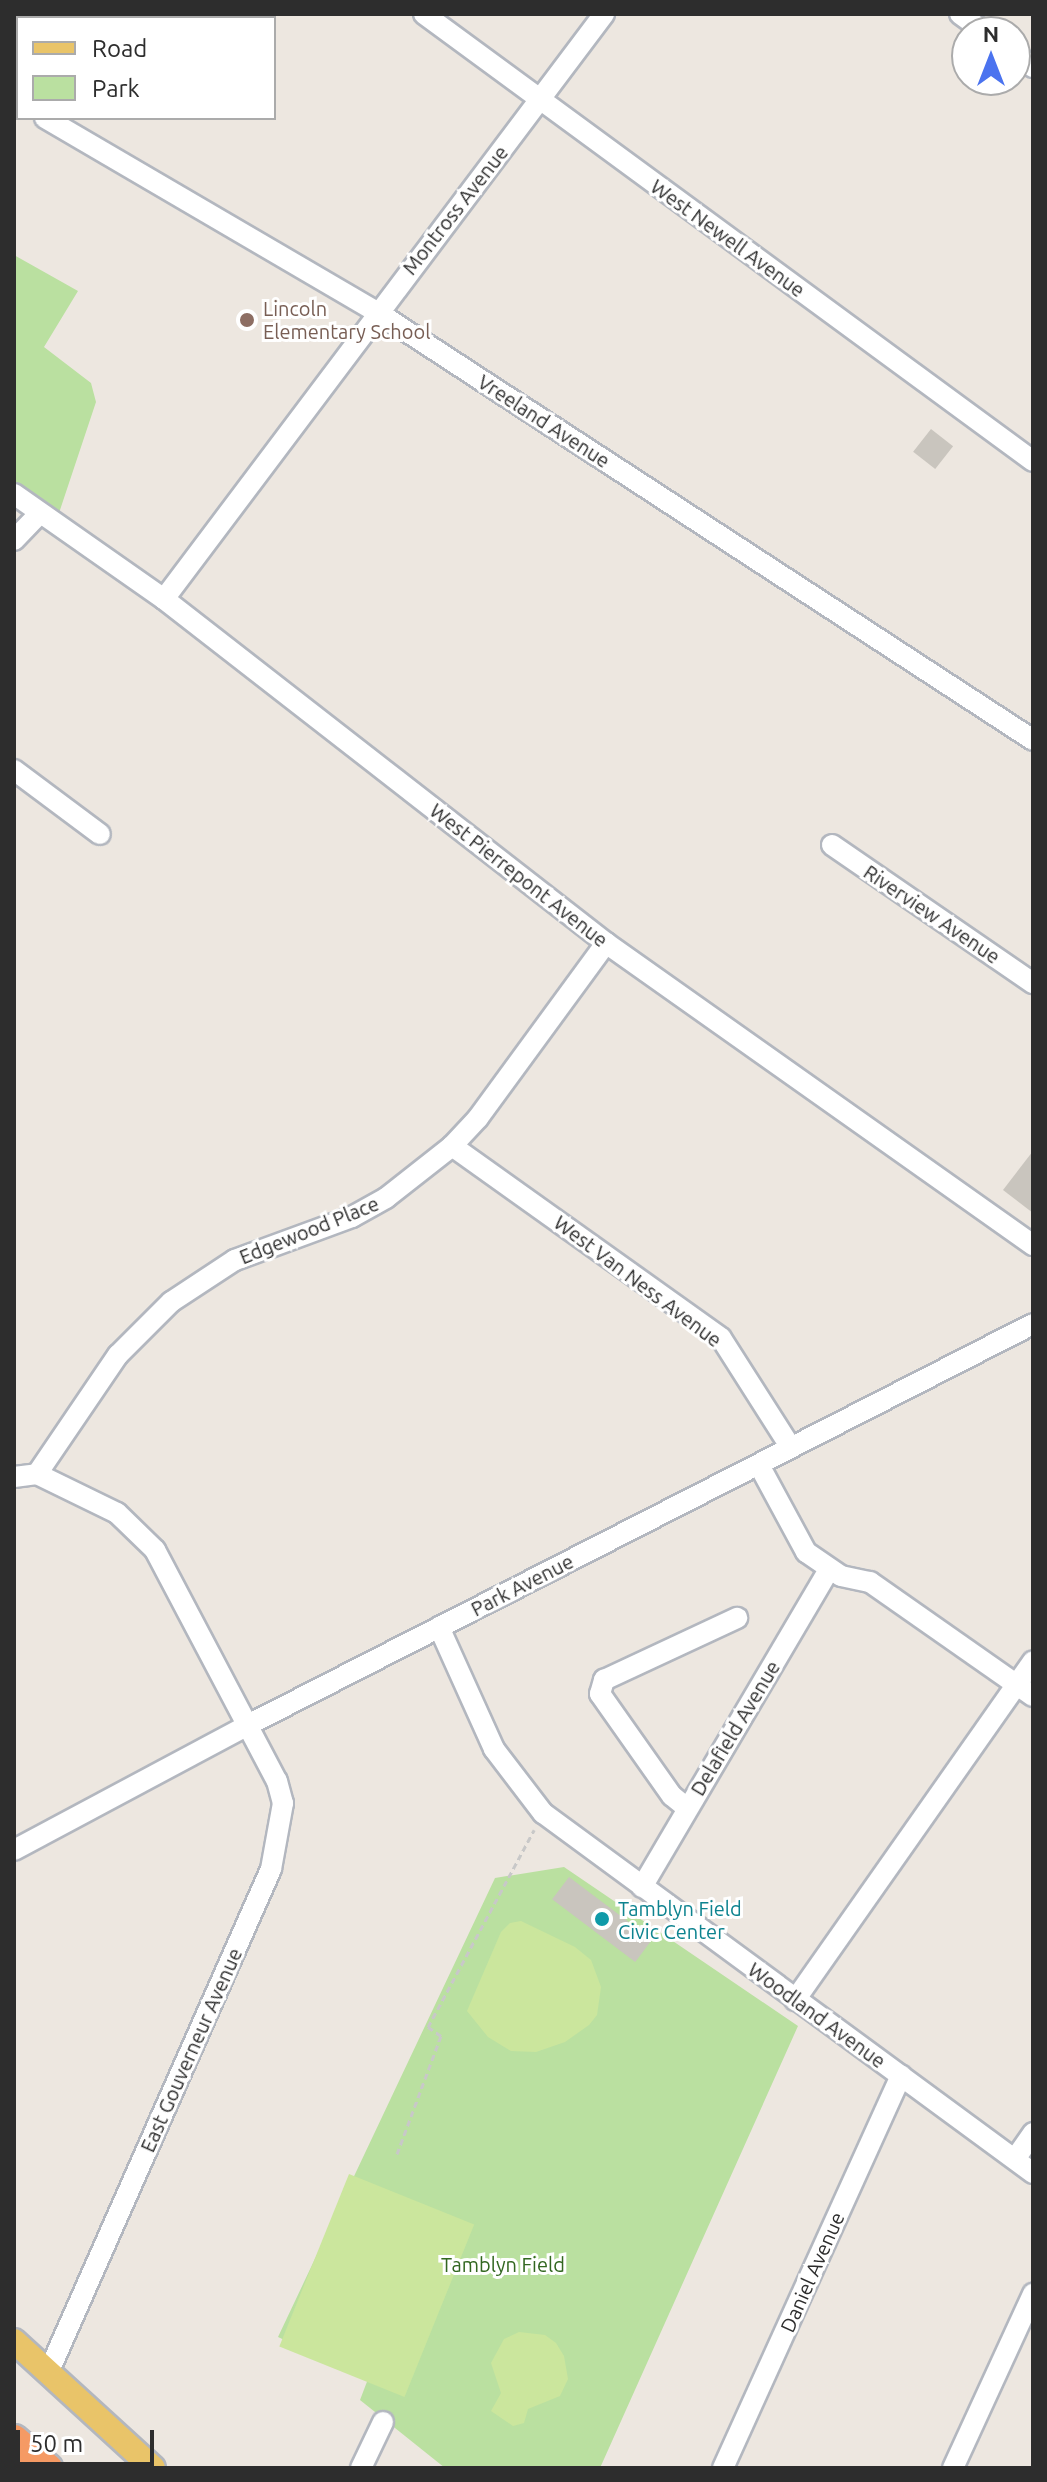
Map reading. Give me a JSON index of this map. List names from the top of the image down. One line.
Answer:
{"streets":{"street":["Montross Avenue","West Newell Avenue","Vreeland Avenue","West Pierrepont Avenue","Riverview Avenue","Edgewood Place","West Van Ness Avenue","Park Avenue","Delafield Avenue","Woodland Avenue","East Gouverneur Avenue","Daniel Avenue"]},"crossings":[["Montross Avenue","West Newell Avenue"],["Montross Avenue","Vreeland Avenue"],["Montross Avenue","West Pierrepont Avenue"],["West Pierrepont Avenue","Edgewood Place"],["Edgewood Place","West Van Ness Avenue"],["Edgewood Place","East Gouverneur Avenue"],["West Van Ness Avenue","Park Avenue"],["Park Avenue","Woodland Avenue"],["Park Avenue","East Gouverneur Avenue"],["Delafield Avenue","Woodland Avenue"],["Woodland Avenue","Daniel Avenue"]],"parks":["Tamblyn Field"],"places":["Lincoln Elementary School","Tamblyn Field Civic Center"],"legend":["Road","Park"],"scale_bar":"50 m","north":"top"}
